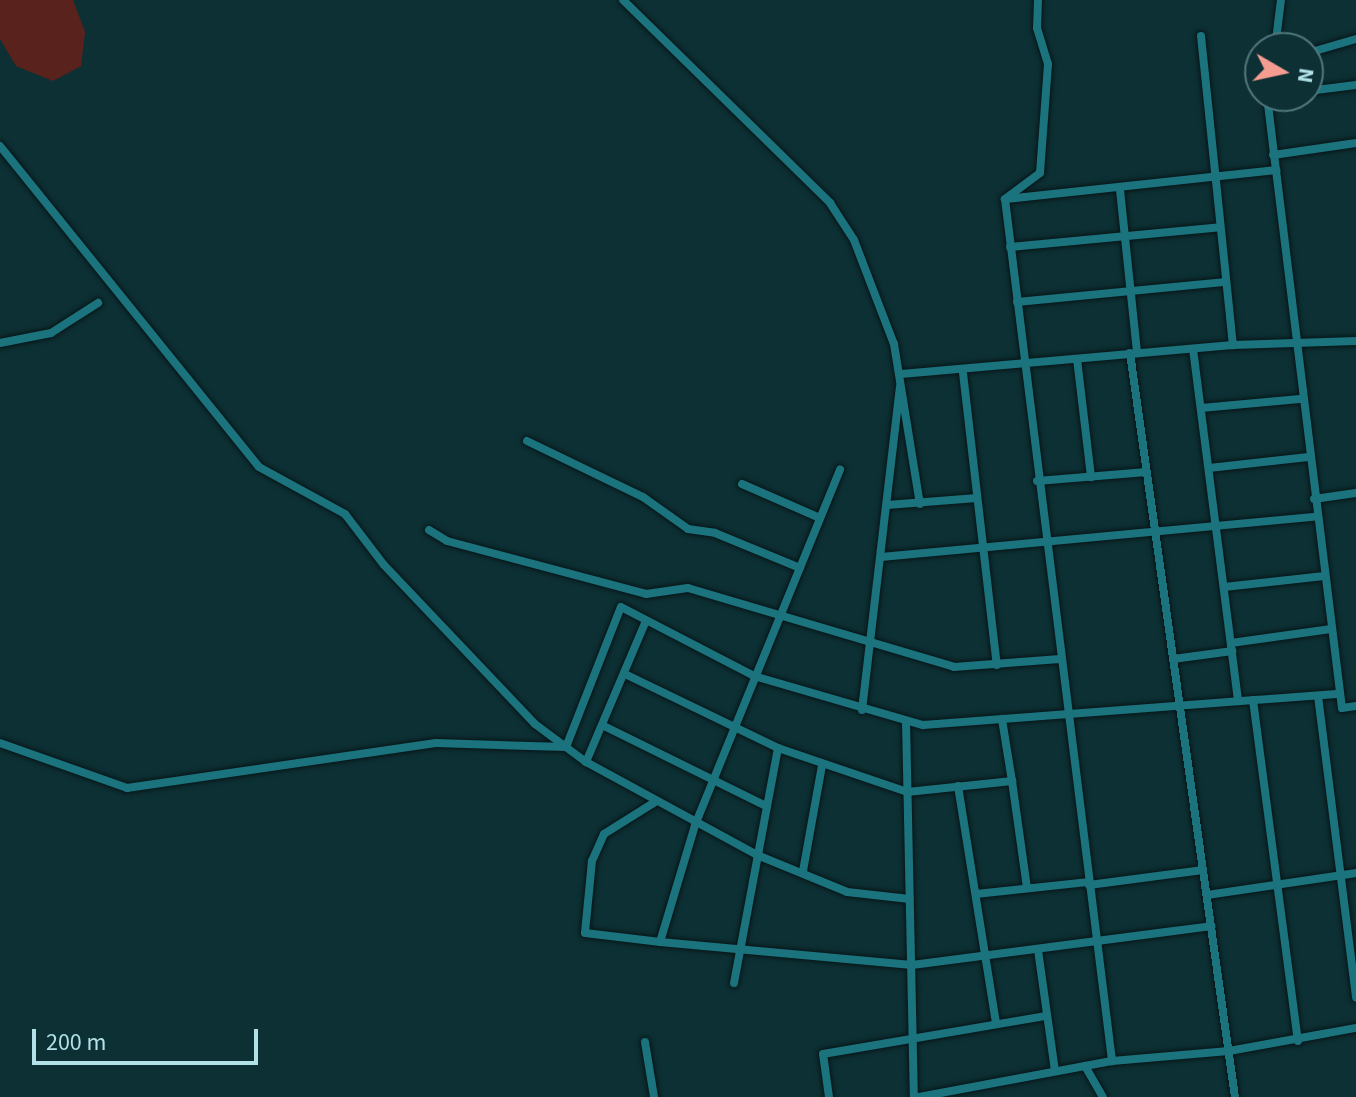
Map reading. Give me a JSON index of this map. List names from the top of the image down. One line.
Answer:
{"scale_bar":"200 m","north":"right"}
